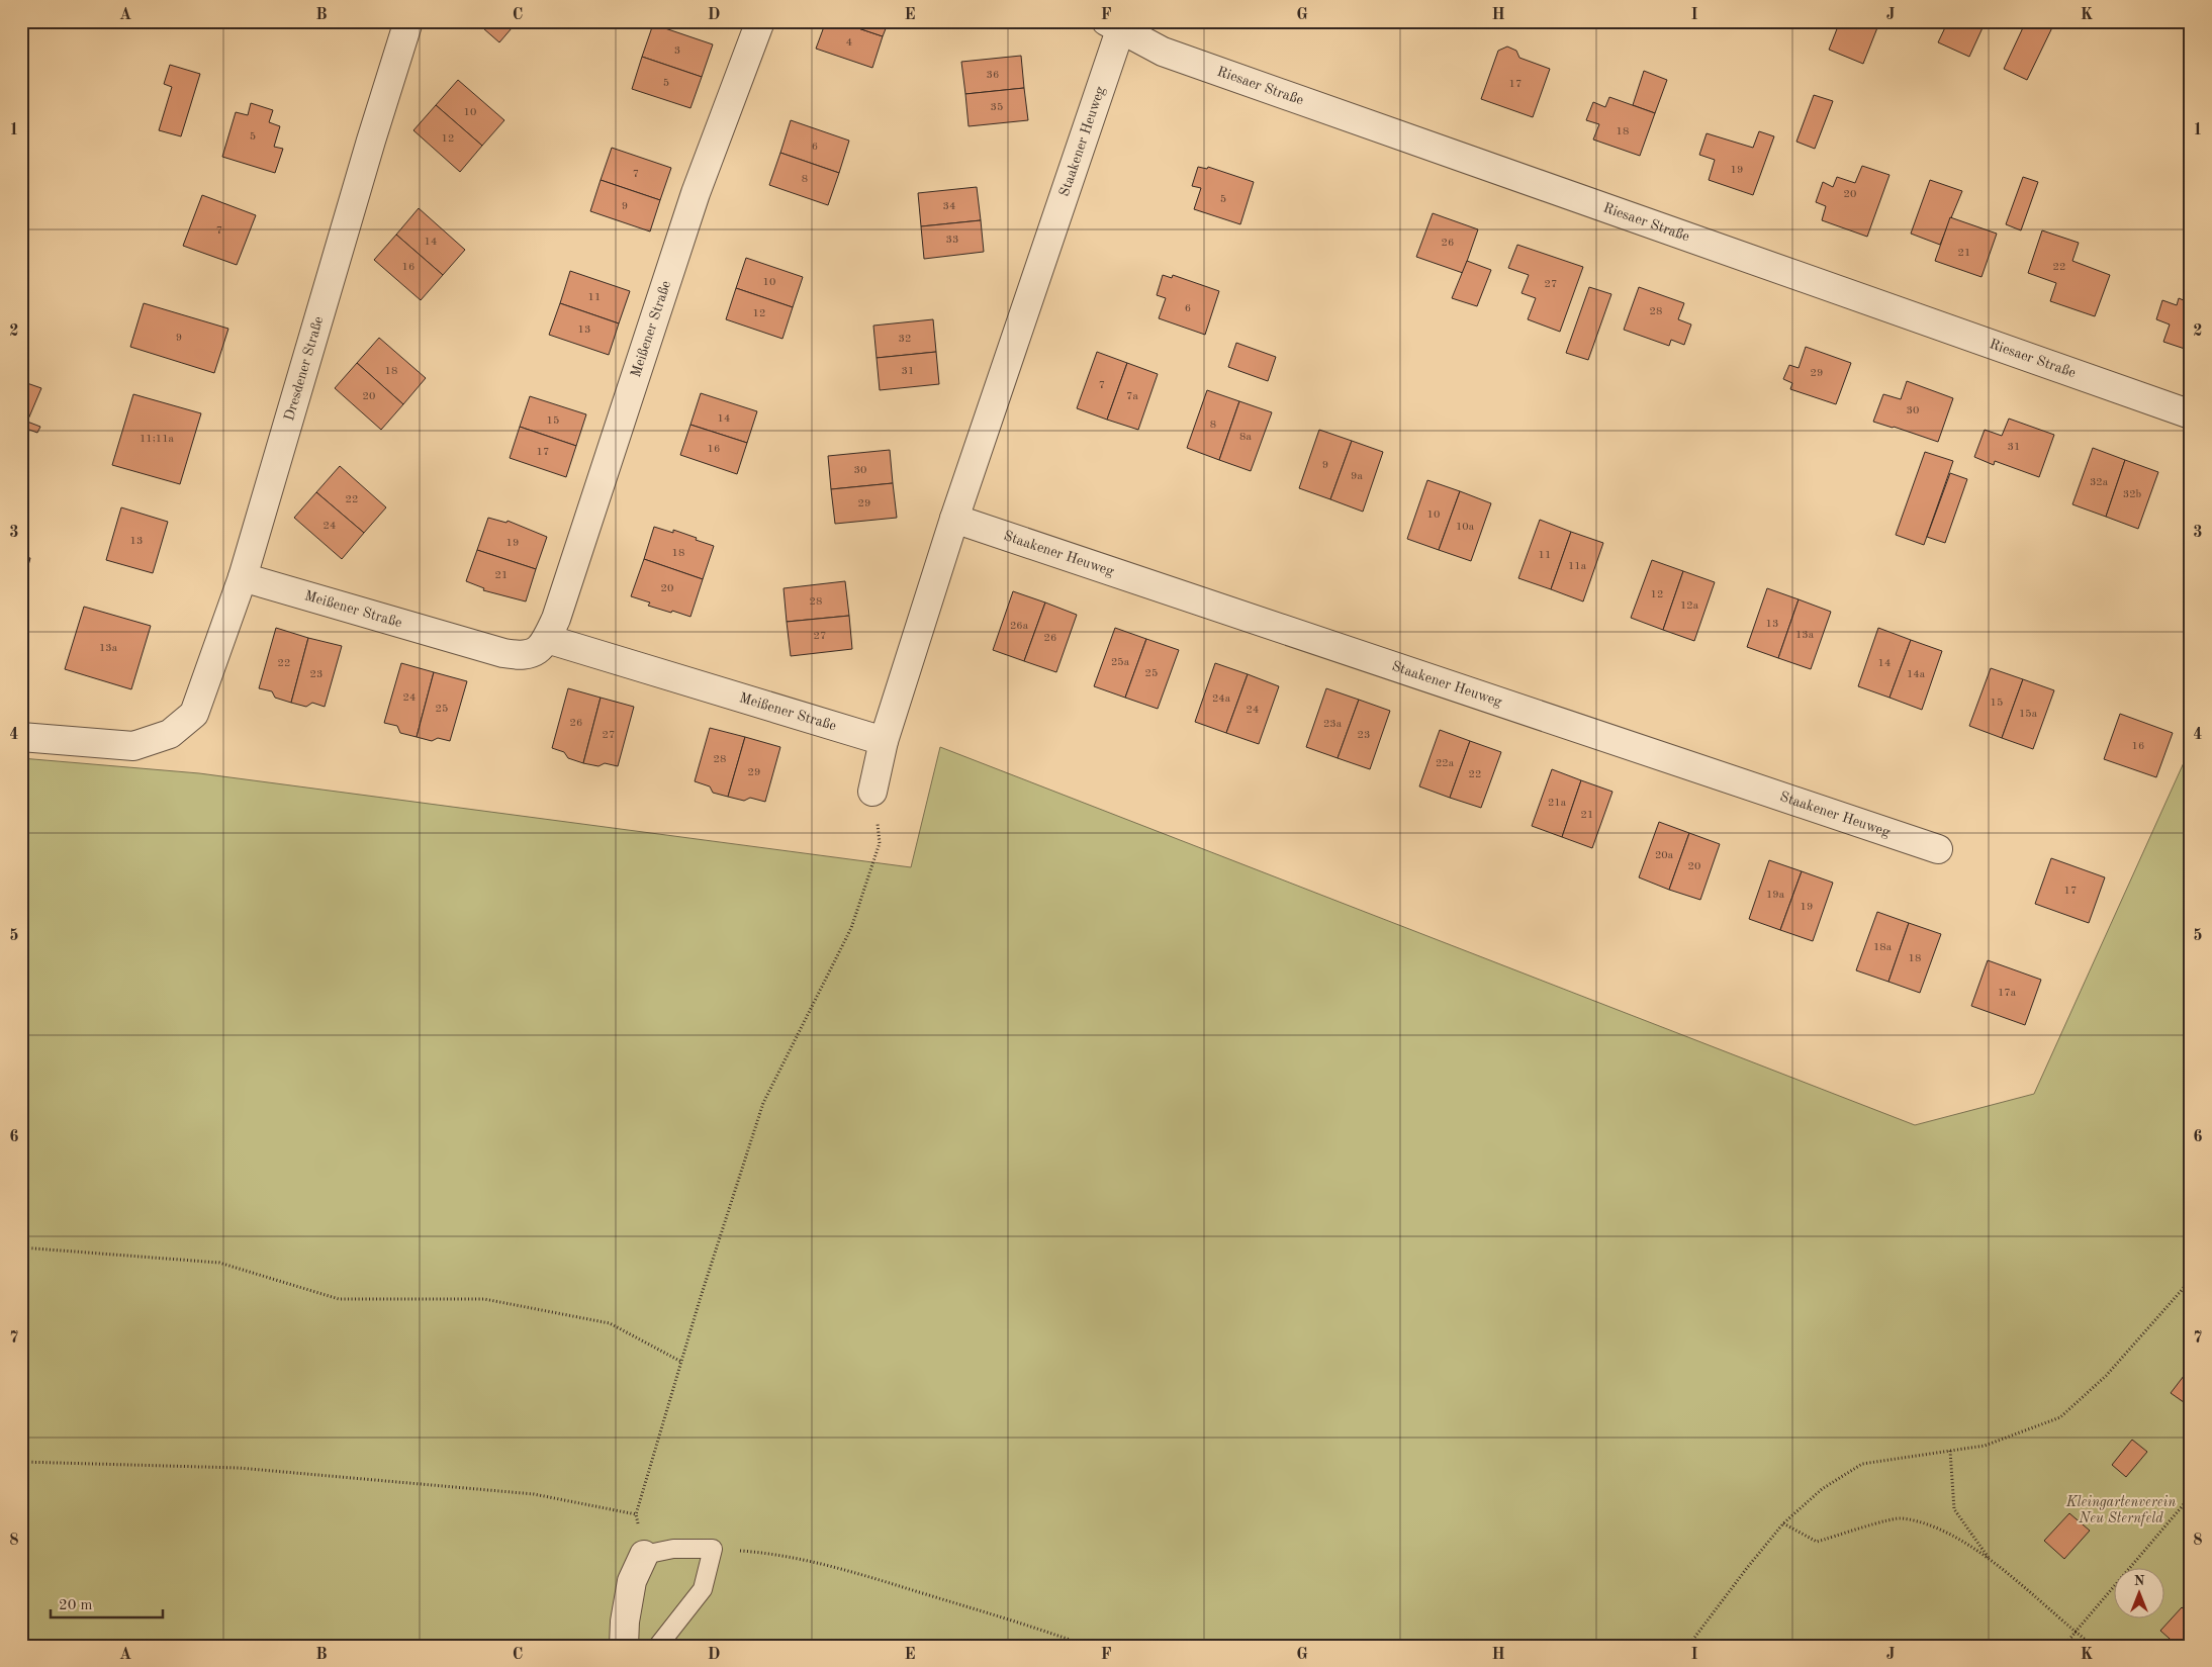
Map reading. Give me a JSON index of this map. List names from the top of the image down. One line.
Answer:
{"streets":{"street":["Riesaer Straße","Staakener Heuweg","Meißener Straße","Dresdener Straße"]},"crossings":[["Riesaer Straße","Staakener Heuweg"],["Staakener Heuweg","Meißener Straße"],["Meißener Straße","Dresdener Straße"]],"parks":["Kleingartenverein Neu Sternfeld"],"house_numbers":["4","3","36","5","17","35","10","18","5","12","6","19","7","8","20","5","9","34","7","33","14","26","21","16","22","10","27","11","6","28","12","13","9","32","18","31","29","7","20","7a","30","14","15","8","8a","11;11a","31","16","17","9","30","9a","32a","32b","22","29","10","24","10a","13","19","18","11","11a","21","20","12","28","12a","13","26a","13a","27","26","13a","25a","22","14","25","23","14a","24","24a","15","25","24","15a","26","23a","27","23","16","28","22a","29","22","21a","21","20a","20","17","19a","19","18a","18","17a"],"scale_bar":"20 m","north":"top","grid":{"columns":["A","B","C","D","E","F","G","H","I","J","K"],"rows":["1","2","3","4","5","6","7","8"]}}
